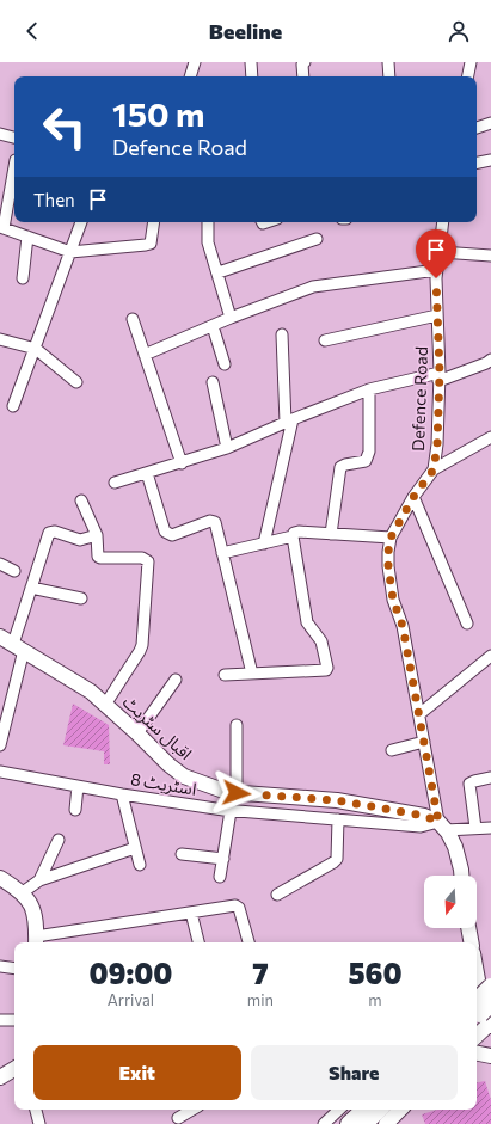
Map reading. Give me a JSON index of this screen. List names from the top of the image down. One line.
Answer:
{"streets":{"street":["Defence Road","اقبال سٹریٹ","اسٹریٹ 8"]},"crossings":[["Defence Road","اقبال سٹریٹ"],["Defence Road","اسٹریٹ 8"],["اقبال سٹریٹ","اسٹریٹ 8"]],"north":"bottom","page":{"header":"Beeline","turn":["150 m","Defence Road"],"then":"Then","eta":["09:00","Arrival","7","min","560","m"],"buttons":["Exit","Share"]}}
